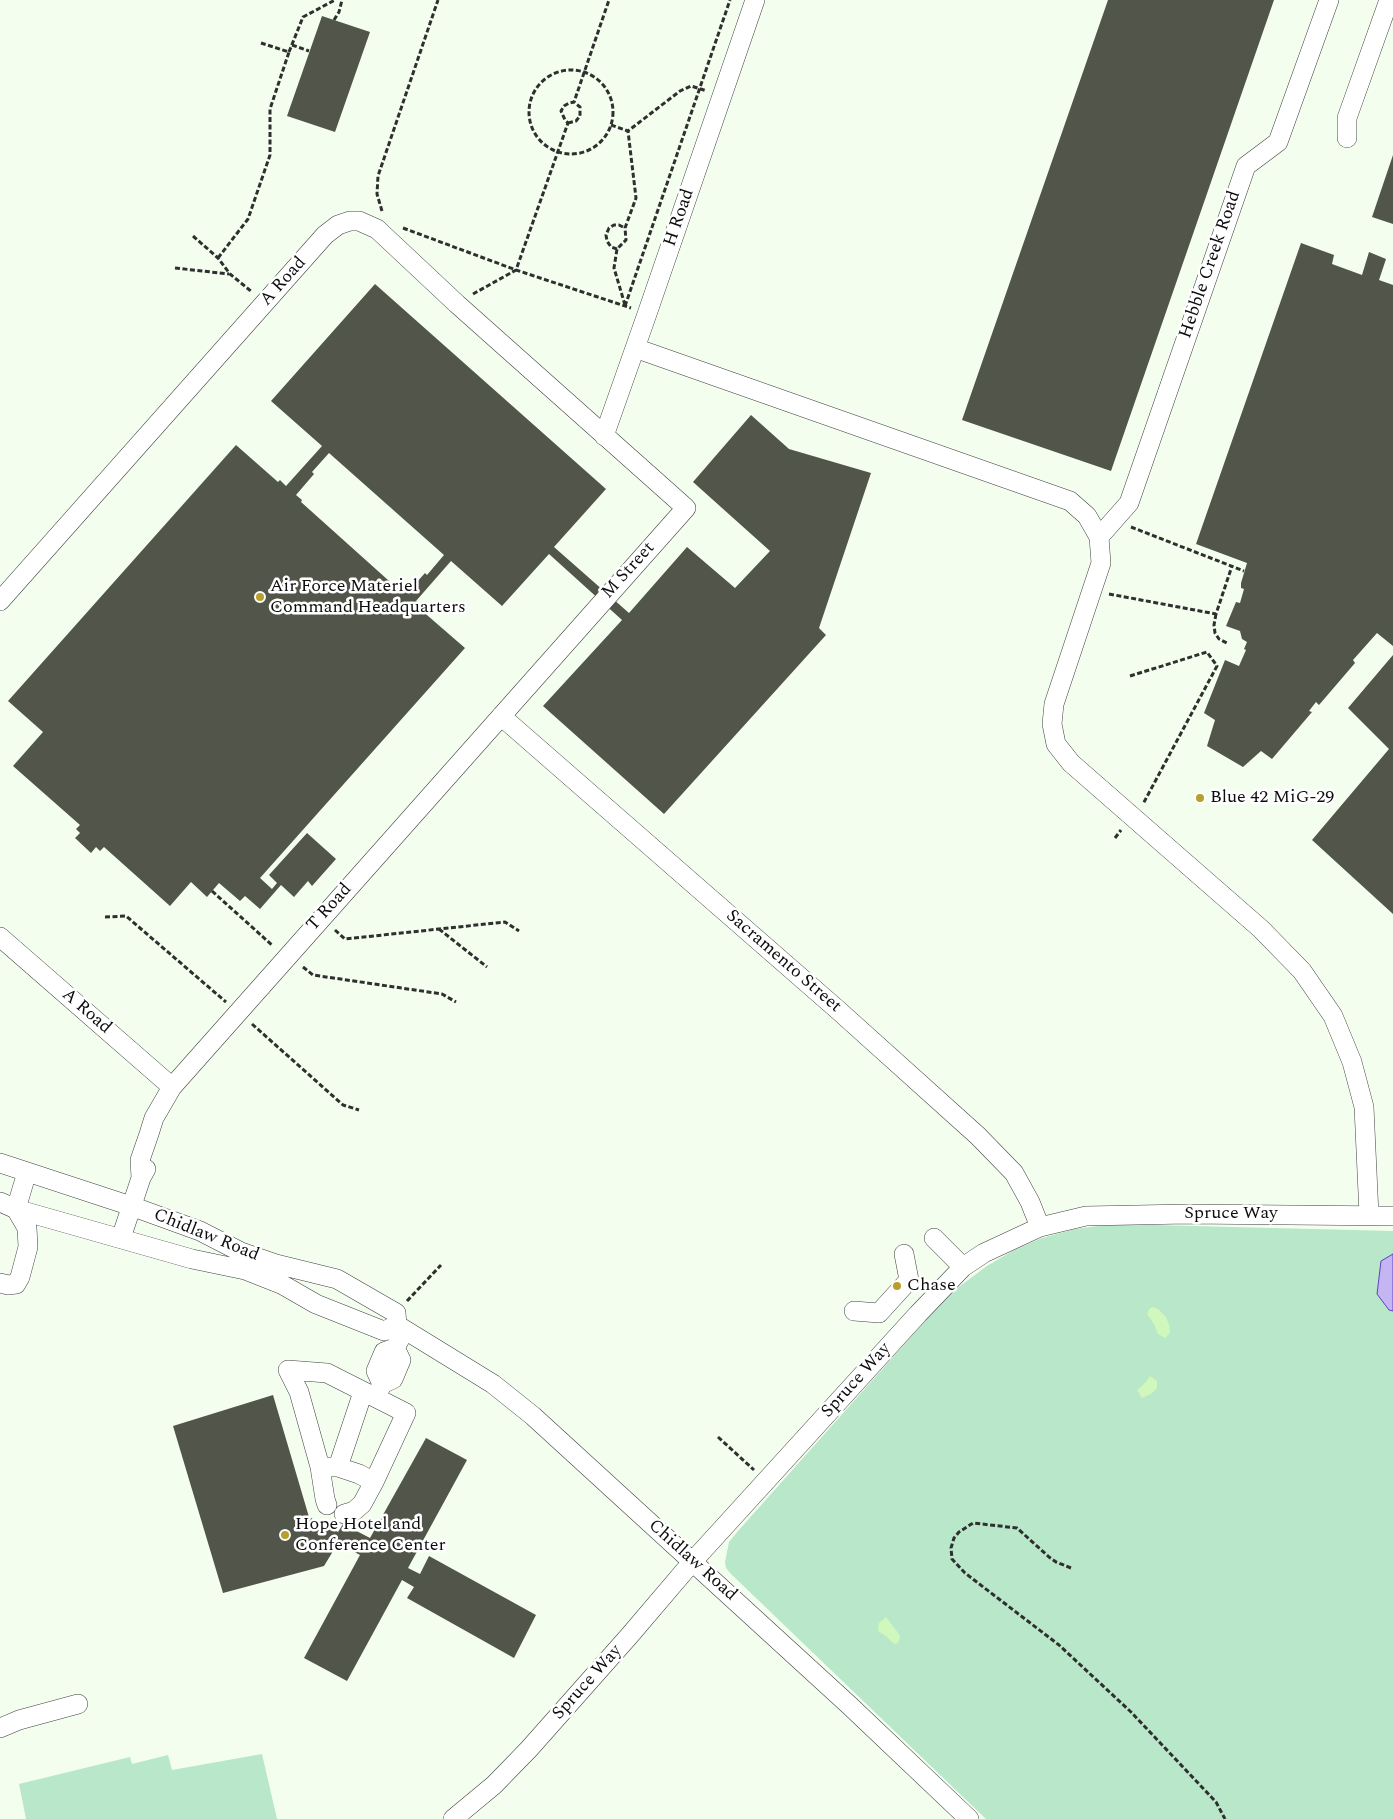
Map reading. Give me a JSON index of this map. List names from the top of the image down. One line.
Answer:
{"streets":{"street":["H Road","Hebble Creek Road","A Road","M Street","T Road","Sacramento Street","Spruce Way","Chidlaw Road"]},"crossings":[["H Road","A Road"],["H Road","M Street"],["A Road","M Street"],["A Road","T Road"],["M Street","T Road"],["M Street","Sacramento Street"],["T Road","Sacramento Street"],["Sacramento Street","Spruce Way"],["Spruce Way","Chidlaw Road"]],"places":["Air Force Materiel Command Headquarters","Blue 42 MiG-29","Chase","Hope Hotel and Conference Center"]}
